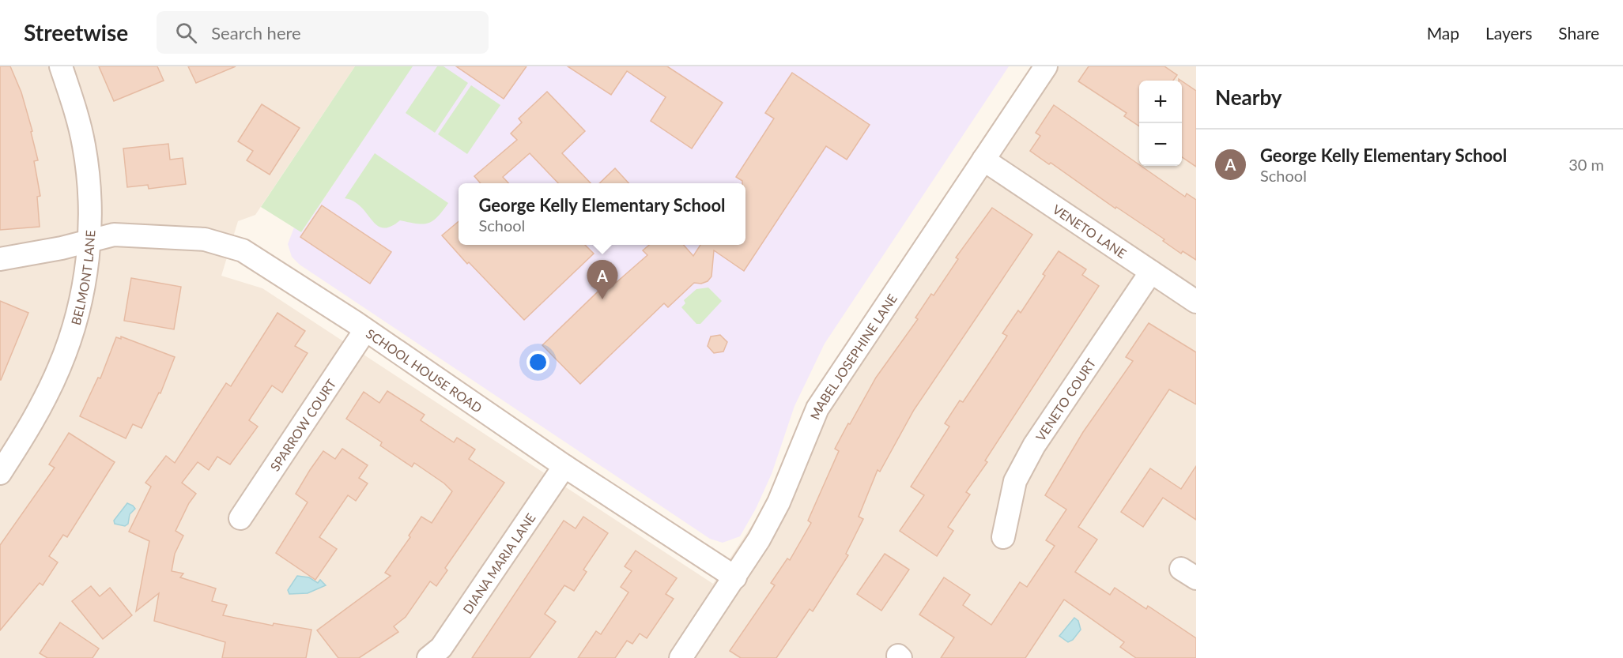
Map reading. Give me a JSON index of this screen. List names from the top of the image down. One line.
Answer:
{"streets":{"street":["VENETO LANE","BELMONT LANE","MABEL JOSEPHINE LANE","SCHOOL HOUSE ROAD","VENETO COURT","SPARROW COURT","DIANA MARIA LANE"]},"crossings":[["VENETO LANE","MABEL JOSEPHINE LANE"],["VENETO LANE","VENETO COURT"],["BELMONT LANE","SCHOOL HOUSE ROAD"],["MABEL JOSEPHINE LANE","SCHOOL HOUSE ROAD"],["SCHOOL HOUSE ROAD","SPARROW COURT"],["SCHOOL HOUSE ROAD","DIANA MARIA LANE"]],"page":{"header":"Streetwise","search":"Search here","nav":["Map","Layers","Share"],"heading":"Nearby","map_buttons":["+","−"],"list":[{"mark":"A","name":"George Kelly Elementary School","note":"School","value":"30 m"}],"popup":["George Kelly Elementary School","School"],"pins":"A"}}
